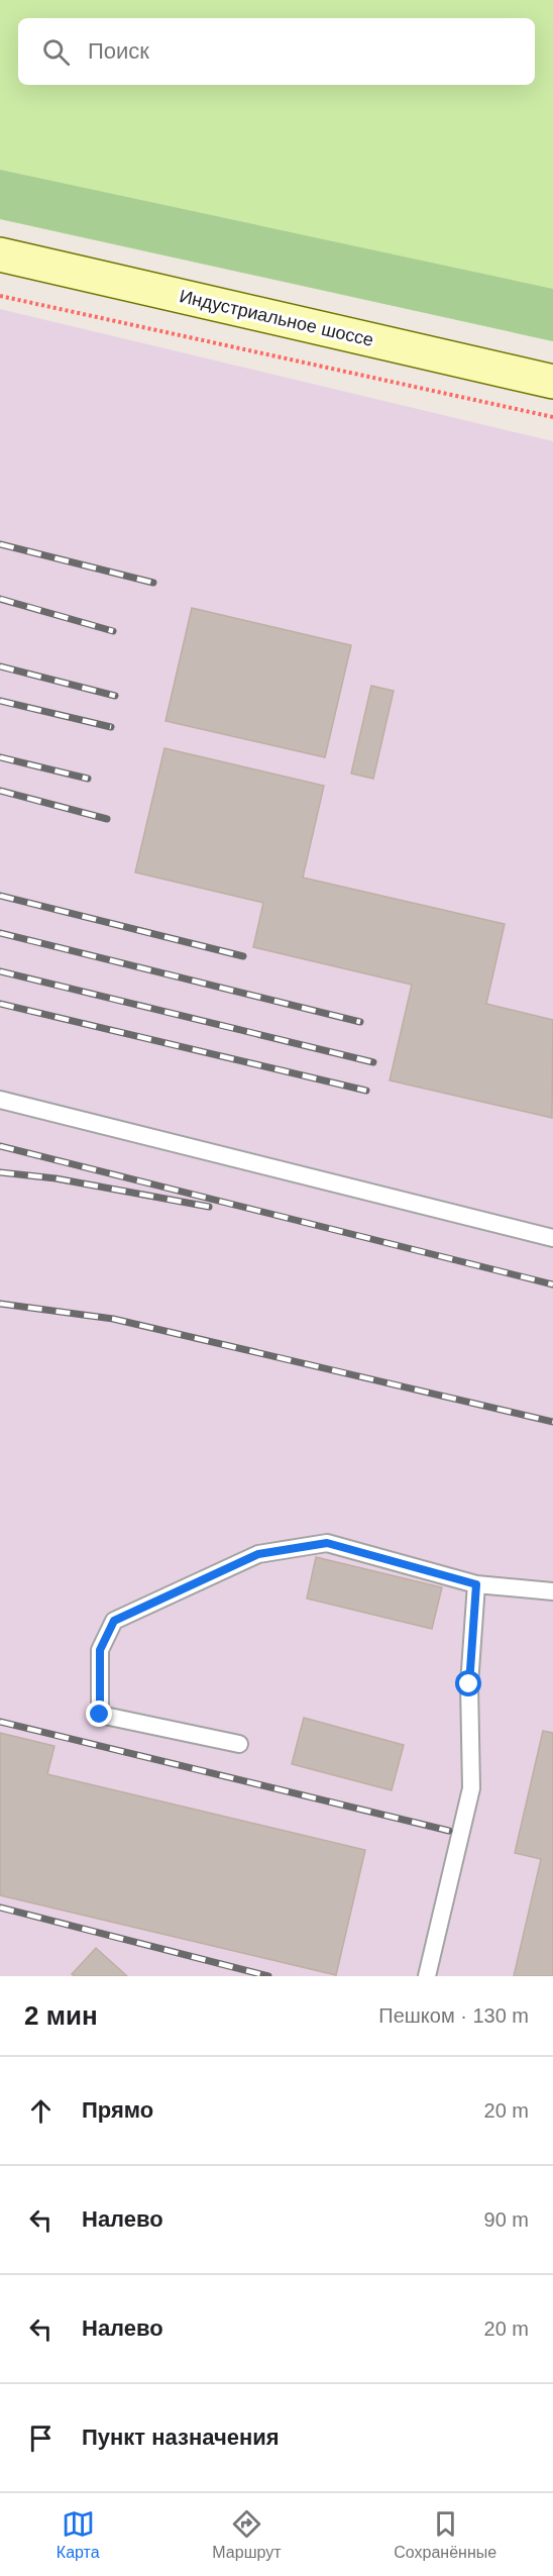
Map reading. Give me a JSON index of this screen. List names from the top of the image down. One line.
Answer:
{"streets":{"main road":["Индустриальное шоссе"]},"page":{"search":"Поиск","heading":["2 мин","Пешком · 130 m"],"list":[["Прямо","20 m"],["Налево","90 m"],["Налево","20 m"],"Пункт назначения"],"nav":["Карта","Маршрут","Сохранённые"]}}
